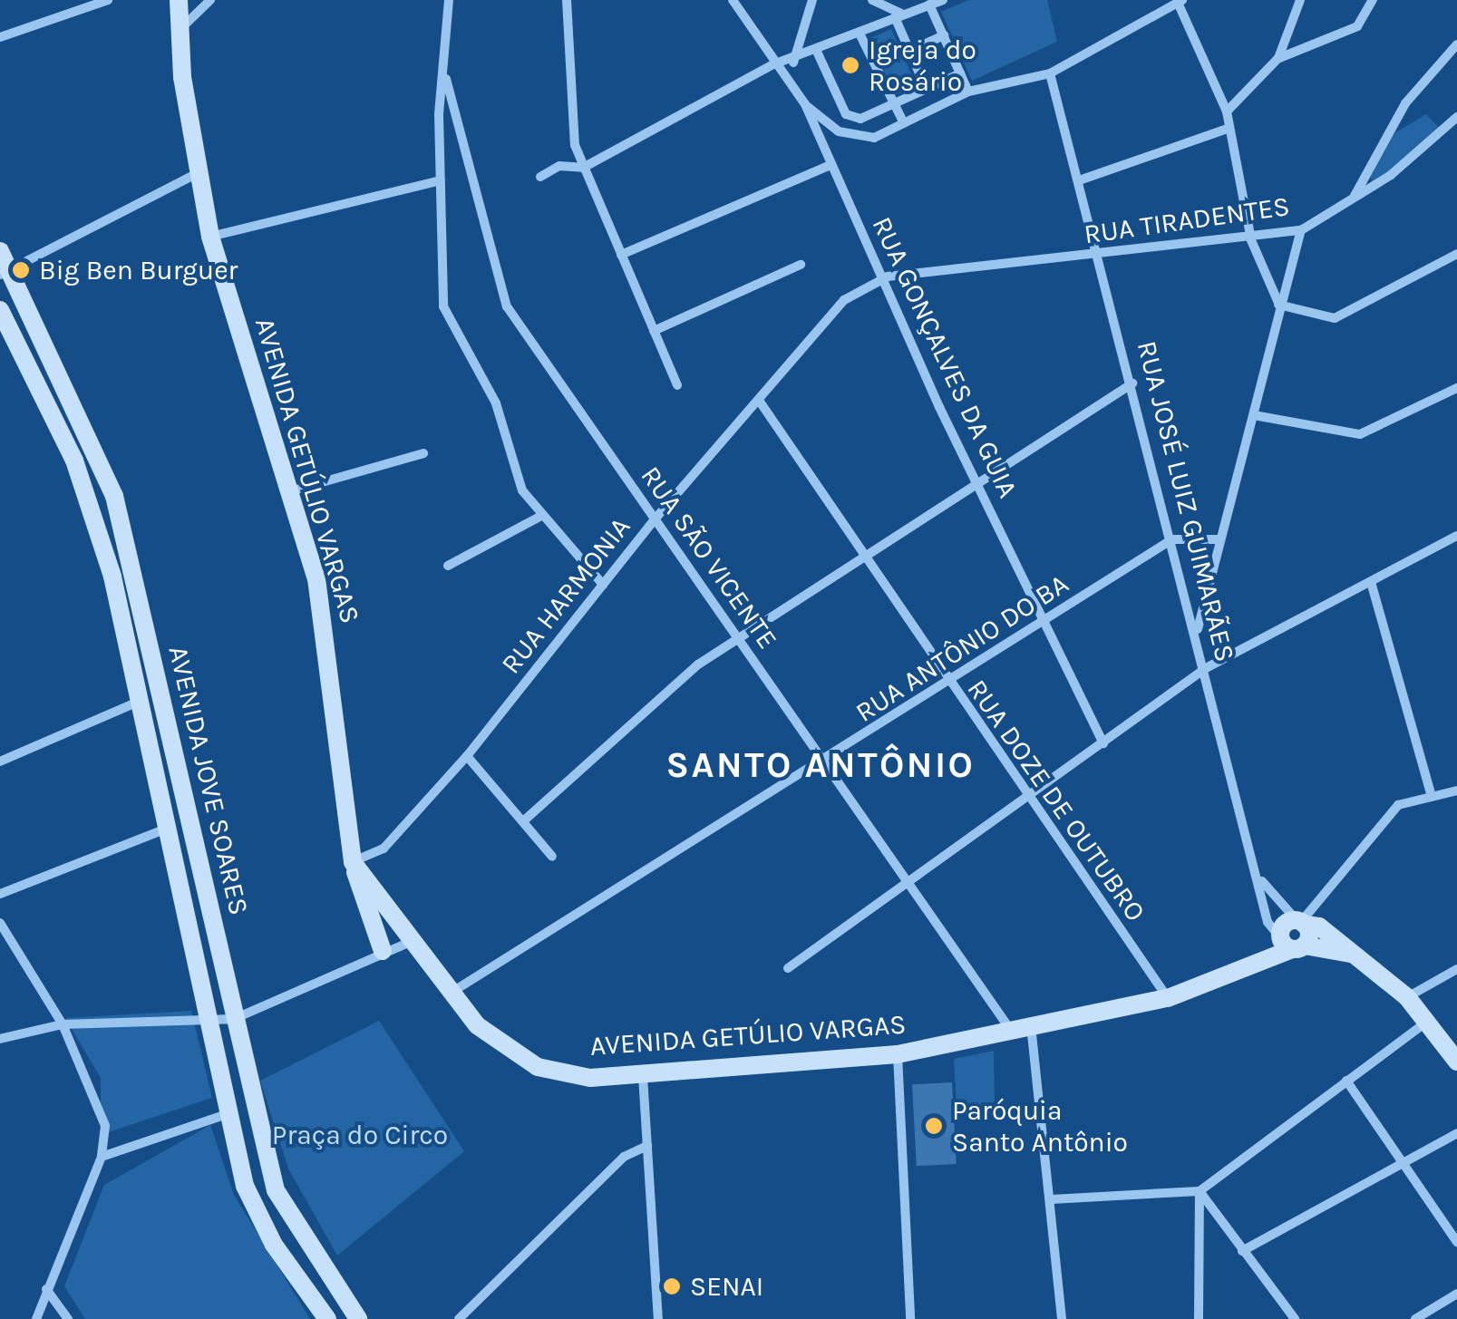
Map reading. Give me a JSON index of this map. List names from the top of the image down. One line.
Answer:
{"streets":{"street":["RUA TIRADENTES","RUA GONÇALVES DA GUIA","AVENIDA GETÚLIO VARGAS","RUA JOSÉ LUIZ GUIMARÃES","RUA SÃO VICENTE","RUA HARMONIA","RUA ANTÔNIO DO BA","AVENIDA JOVE SOARES","RUA DOZE DE OUTUBRO"]},"crossings":[["RUA TIRADENTES","RUA GONÇALVES DA GUIA"],["RUA TIRADENTES","RUA JOSÉ LUIZ GUIMARÃES"],["RUA TIRADENTES","RUA HARMONIA"],["RUA GONÇALVES DA GUIA","RUA HARMONIA"],["RUA GONÇALVES DA GUIA","RUA ANTÔNIO DO BA"],["AVENIDA GETÚLIO VARGAS","RUA JOSÉ LUIZ GUIMARÃES"],["AVENIDA GETÚLIO VARGAS","RUA SÃO VICENTE"],["AVENIDA GETÚLIO VARGAS","RUA HARMONIA"],["AVENIDA GETÚLIO VARGAS","RUA ANTÔNIO DO BA"],["AVENIDA GETÚLIO VARGAS","RUA DOZE DE OUTUBRO"],["RUA JOSÉ LUIZ GUIMARÃES","RUA ANTÔNIO DO BA"],["RUA SÃO VICENTE","RUA HARMONIA"],["RUA SÃO VICENTE","RUA ANTÔNIO DO BA"],["RUA HARMONIA","RUA DOZE DE OUTUBRO"],["RUA ANTÔNIO DO BA","RUA DOZE DE OUTUBRO"]],"districts":["SANTO ANTÔNIO"],"parks":["Praça do Circo"],"places":["Igreja do Rosário","Big Ben Burguer","Paróquia Santo Antônio","SENAI"]}
